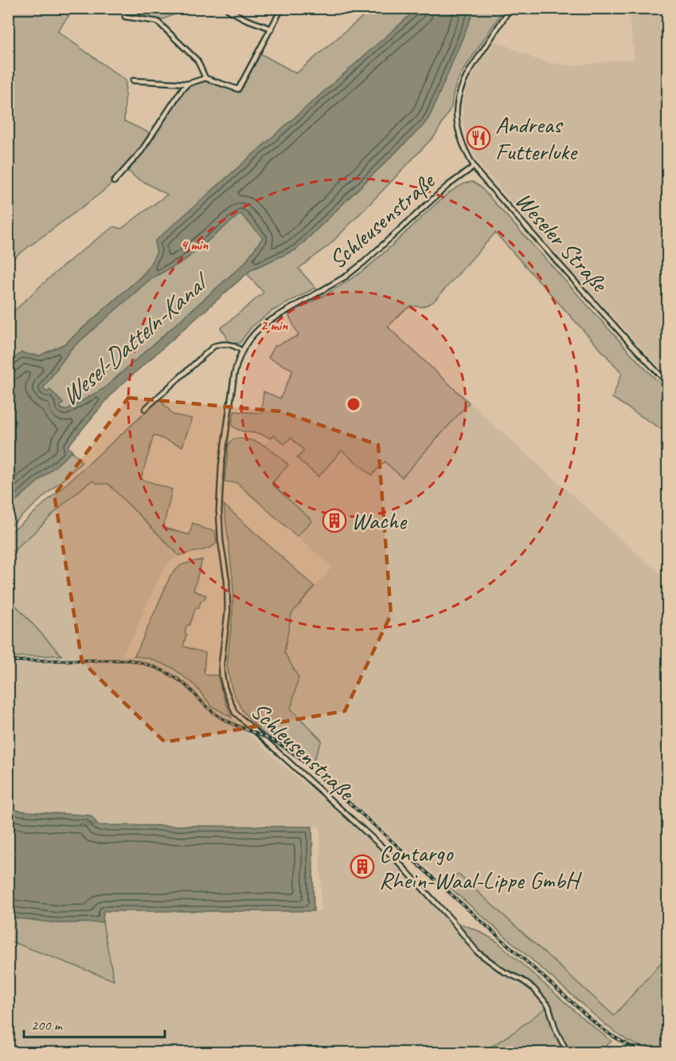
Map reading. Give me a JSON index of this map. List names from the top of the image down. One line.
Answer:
{"streets":{"street":["Schleusenstraße","Weseler Straße"]},"crossings":[["Schleusenstraße","Weseler Straße"]],"water":["Wesel-Datteln-Kanal"],"places":{"restaurant":["Andreas Futterluke"],"building":["Wache","Contargo Rhein-Waal-Lippe GmbH"]},"scale_bar":"200 m","rings":["4 min","2 min"]}
